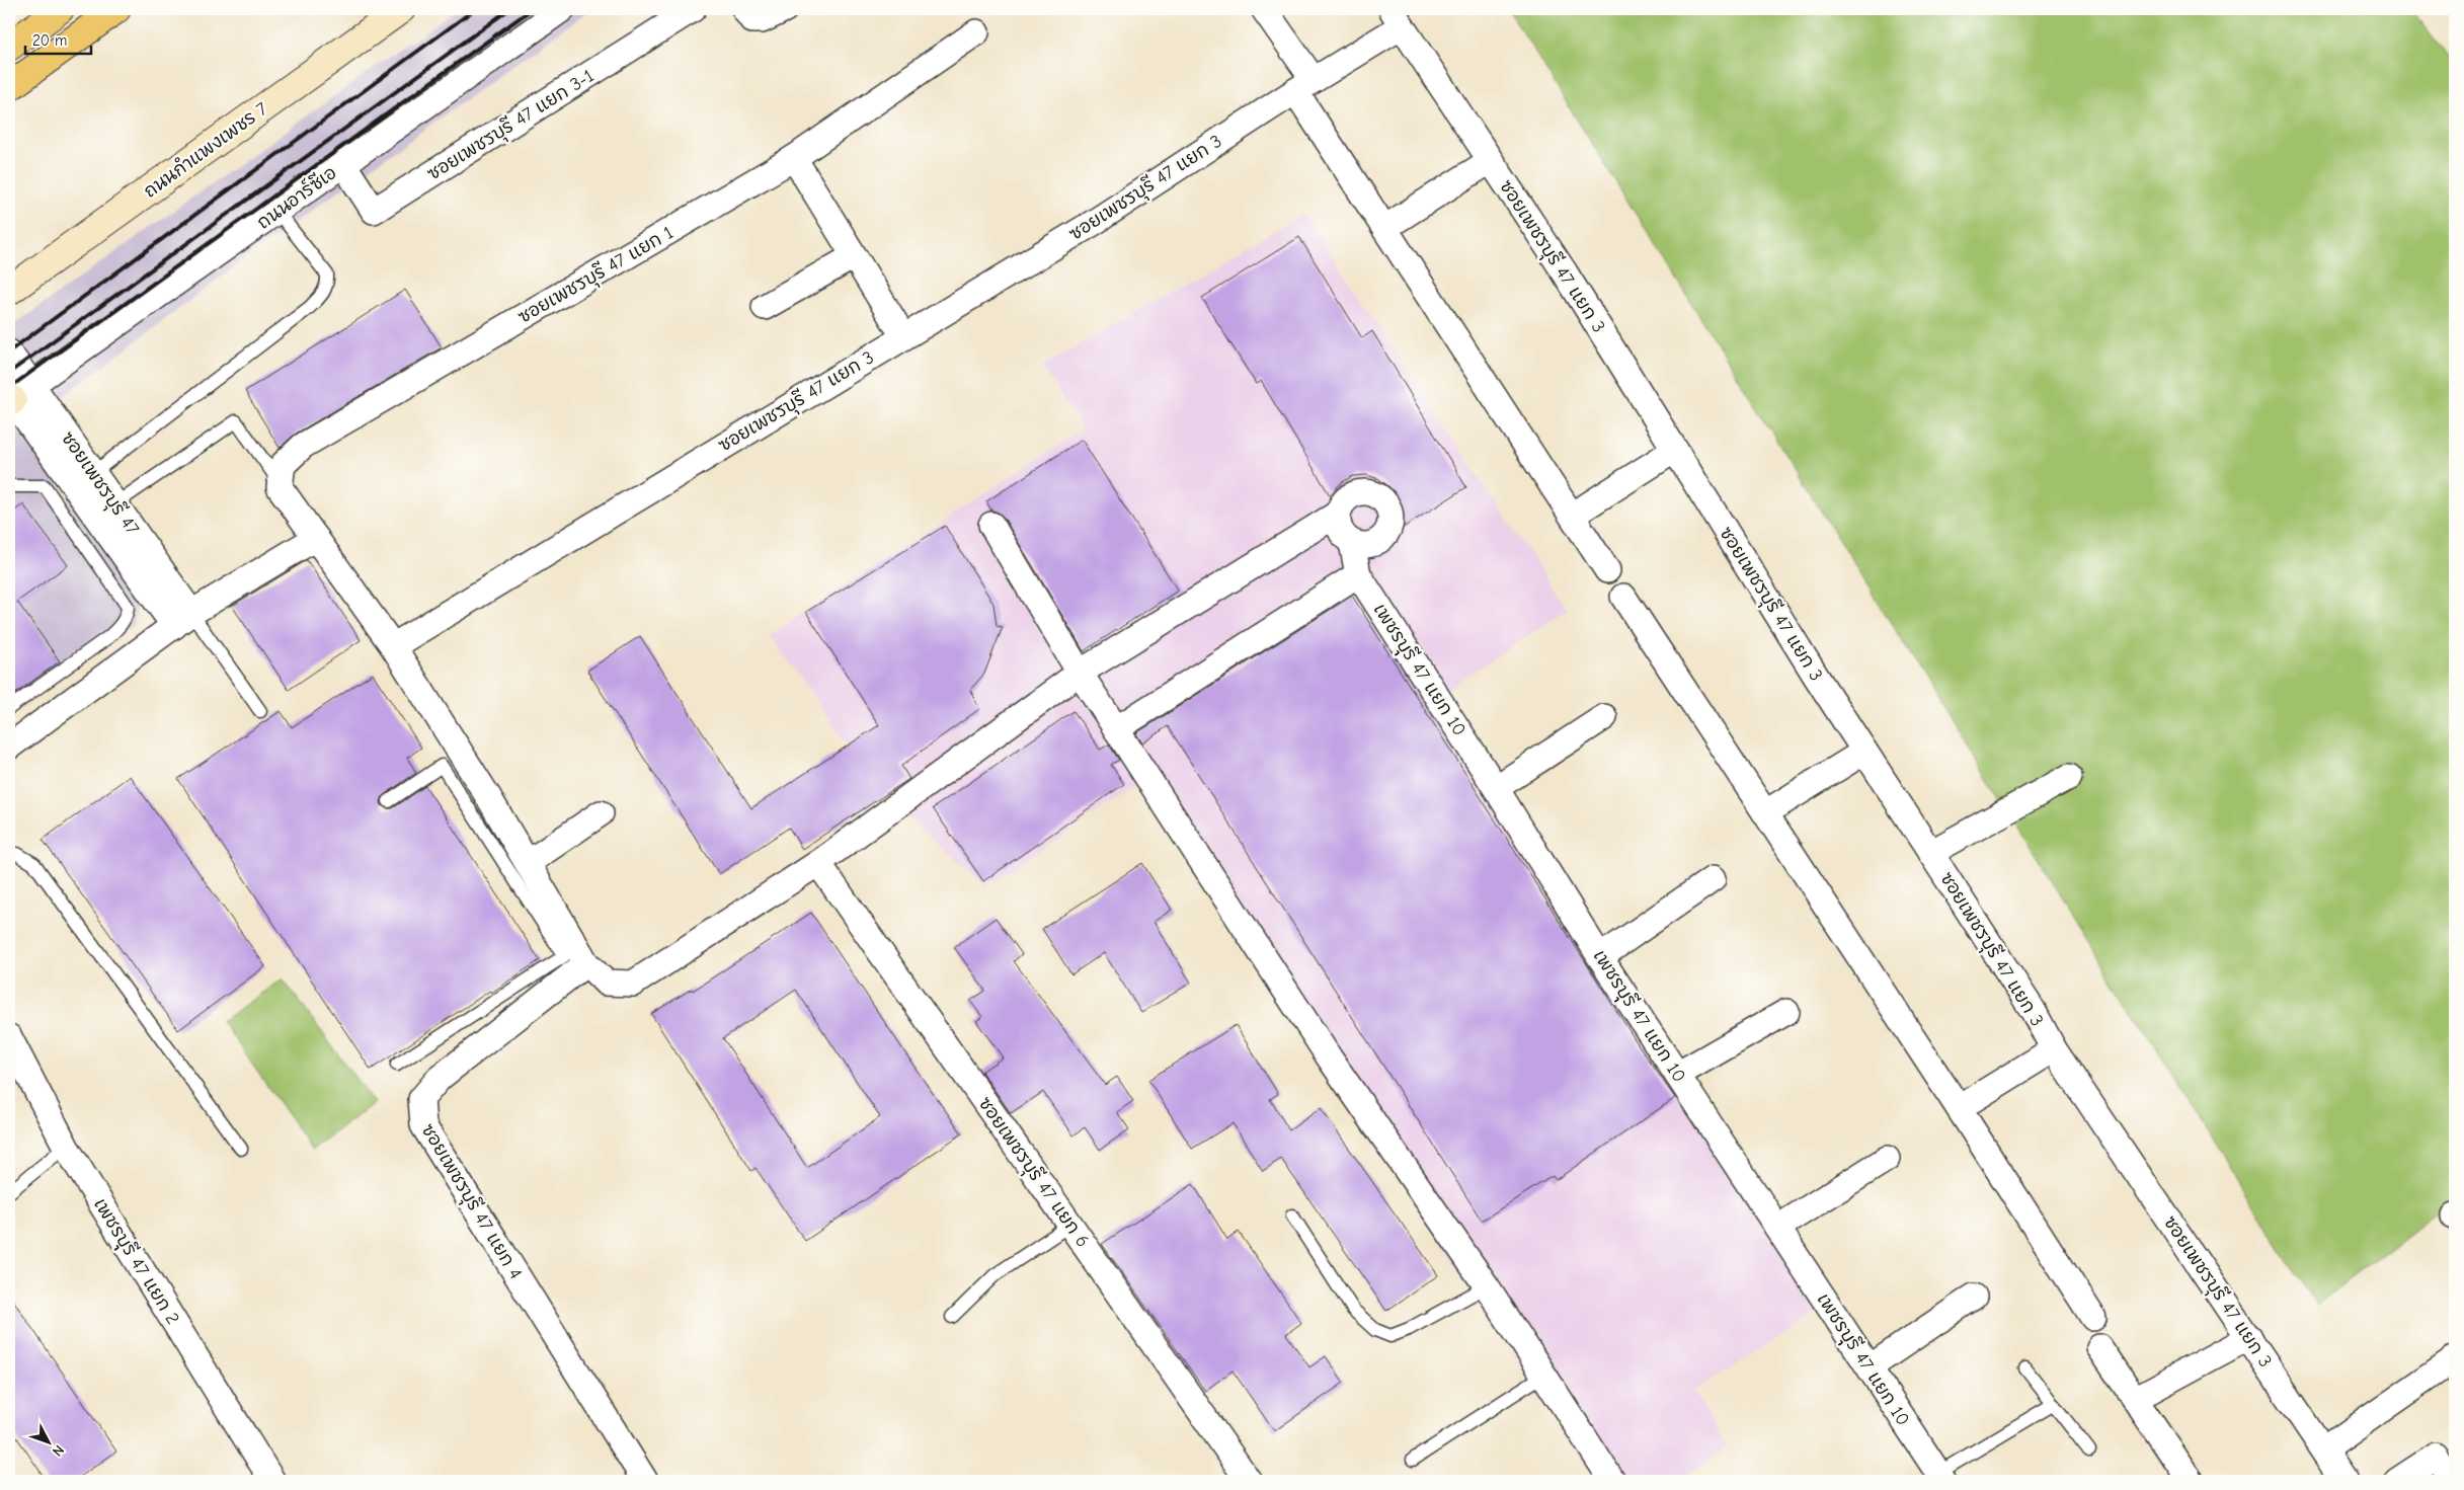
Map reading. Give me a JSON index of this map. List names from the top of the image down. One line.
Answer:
{"streets":{"street":["ซอยเพชรบุรี 47 แยก 3-1","ถนนกำแพงเพชร 7","ซอยเพชรบุรี 47 แยก 3","ถนนอาร์ซีเอ","ซอยเพชรบุรี 47 แยก 1","ซอยเพชรบุรี 47","เพชรบุุรี 47 แยก 10","ซอยเพชรบุรี 47 แยก 6","ซอยเพชรบุรี 47 แยก 4","เพชรบุุรี 47 แยก 2"]},"crossings":[["ซอยเพชรบุรี 47 แยก 3-1","ถนนอาร์ซีเอ"]],"scale_bar":"20 m","north":"bottom right"}
